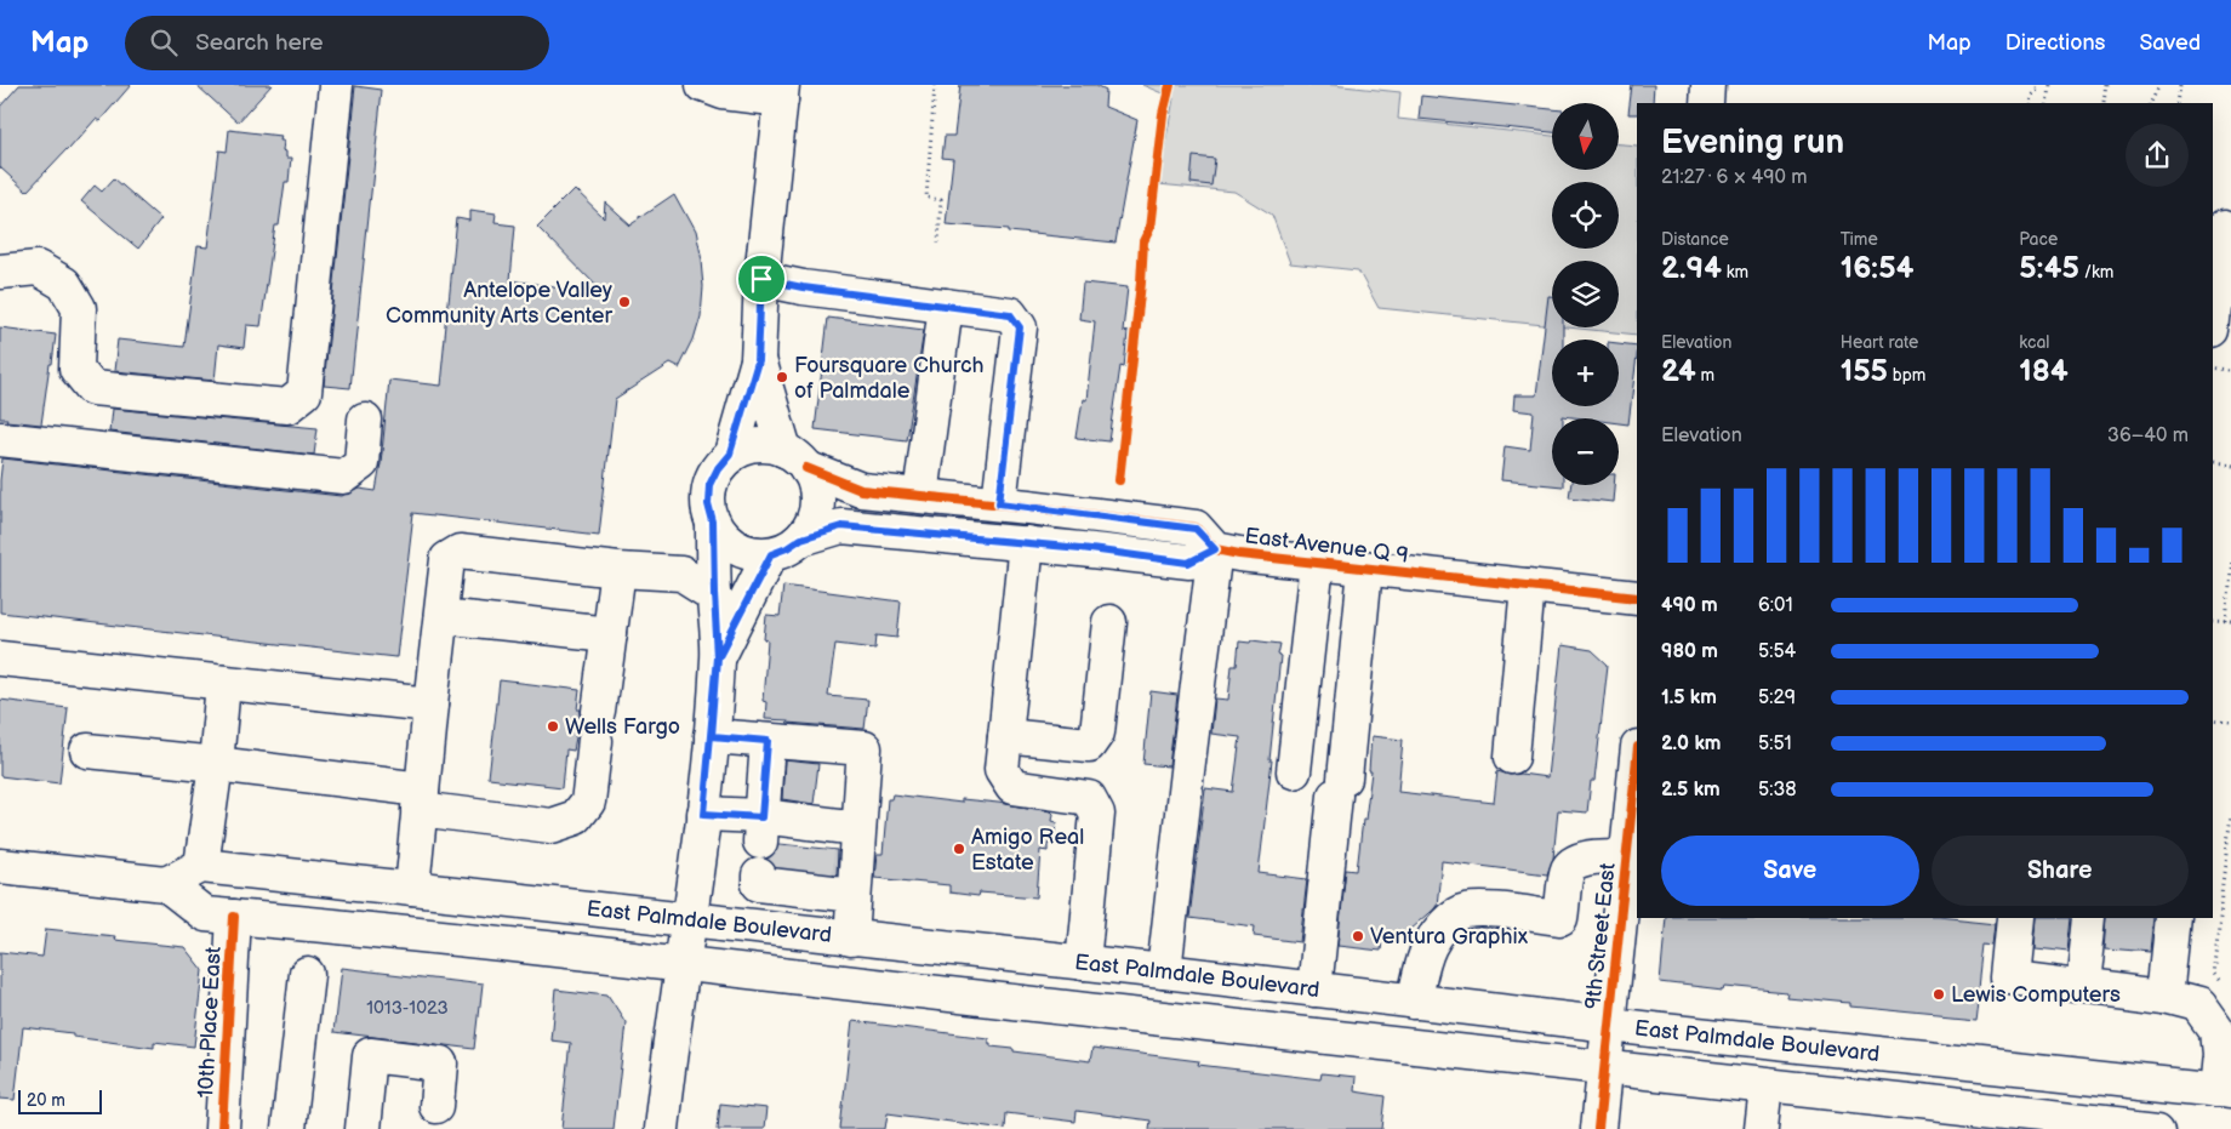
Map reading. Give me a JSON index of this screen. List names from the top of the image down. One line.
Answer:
{"streets":{"main road":["East Avenue Q 9","East Palmdale Boulevard","9th Street East","10th Place East"]},"crossings":[["East Palmdale Boulevard","9th Street East"],["East Palmdale Boulevard","10th Place East"]],"places":["Antelope Valley Community Arts Center","Foursquare Church of Palmdale","Wells Fargo","Amigo Real Estate","Ventura Graphix","Lewis Computers"],"house_numbers":["1013-1023"],"scale_bar":"20 m","north":"bottom","page":{"header":"Map","search":"Search here","nav":["Map","Directions","Saved"],"map_buttons":["+","−"],"heading":["Evening run","21:27 · 6 × 490 m"],"stats":[["Distance","2.94 km"],["Time","16:54"],["Pace","5:45 /km"],["Elevation","24 m"],["Heart rate","155 bpm"],["kcal","184"]],"chart":["Elevation","36–40 m"],"list":[{"name":"490 m","note":"6:01"},{"name":"980 m","note":"5:54"},{"name":"1.5 km","note":"5:29"},{"name":"2.0 km","note":"5:51"},{"name":"2.5 km","note":"5:38"}],"buttons":["Save","Share"],"scale":"20 m"}}
